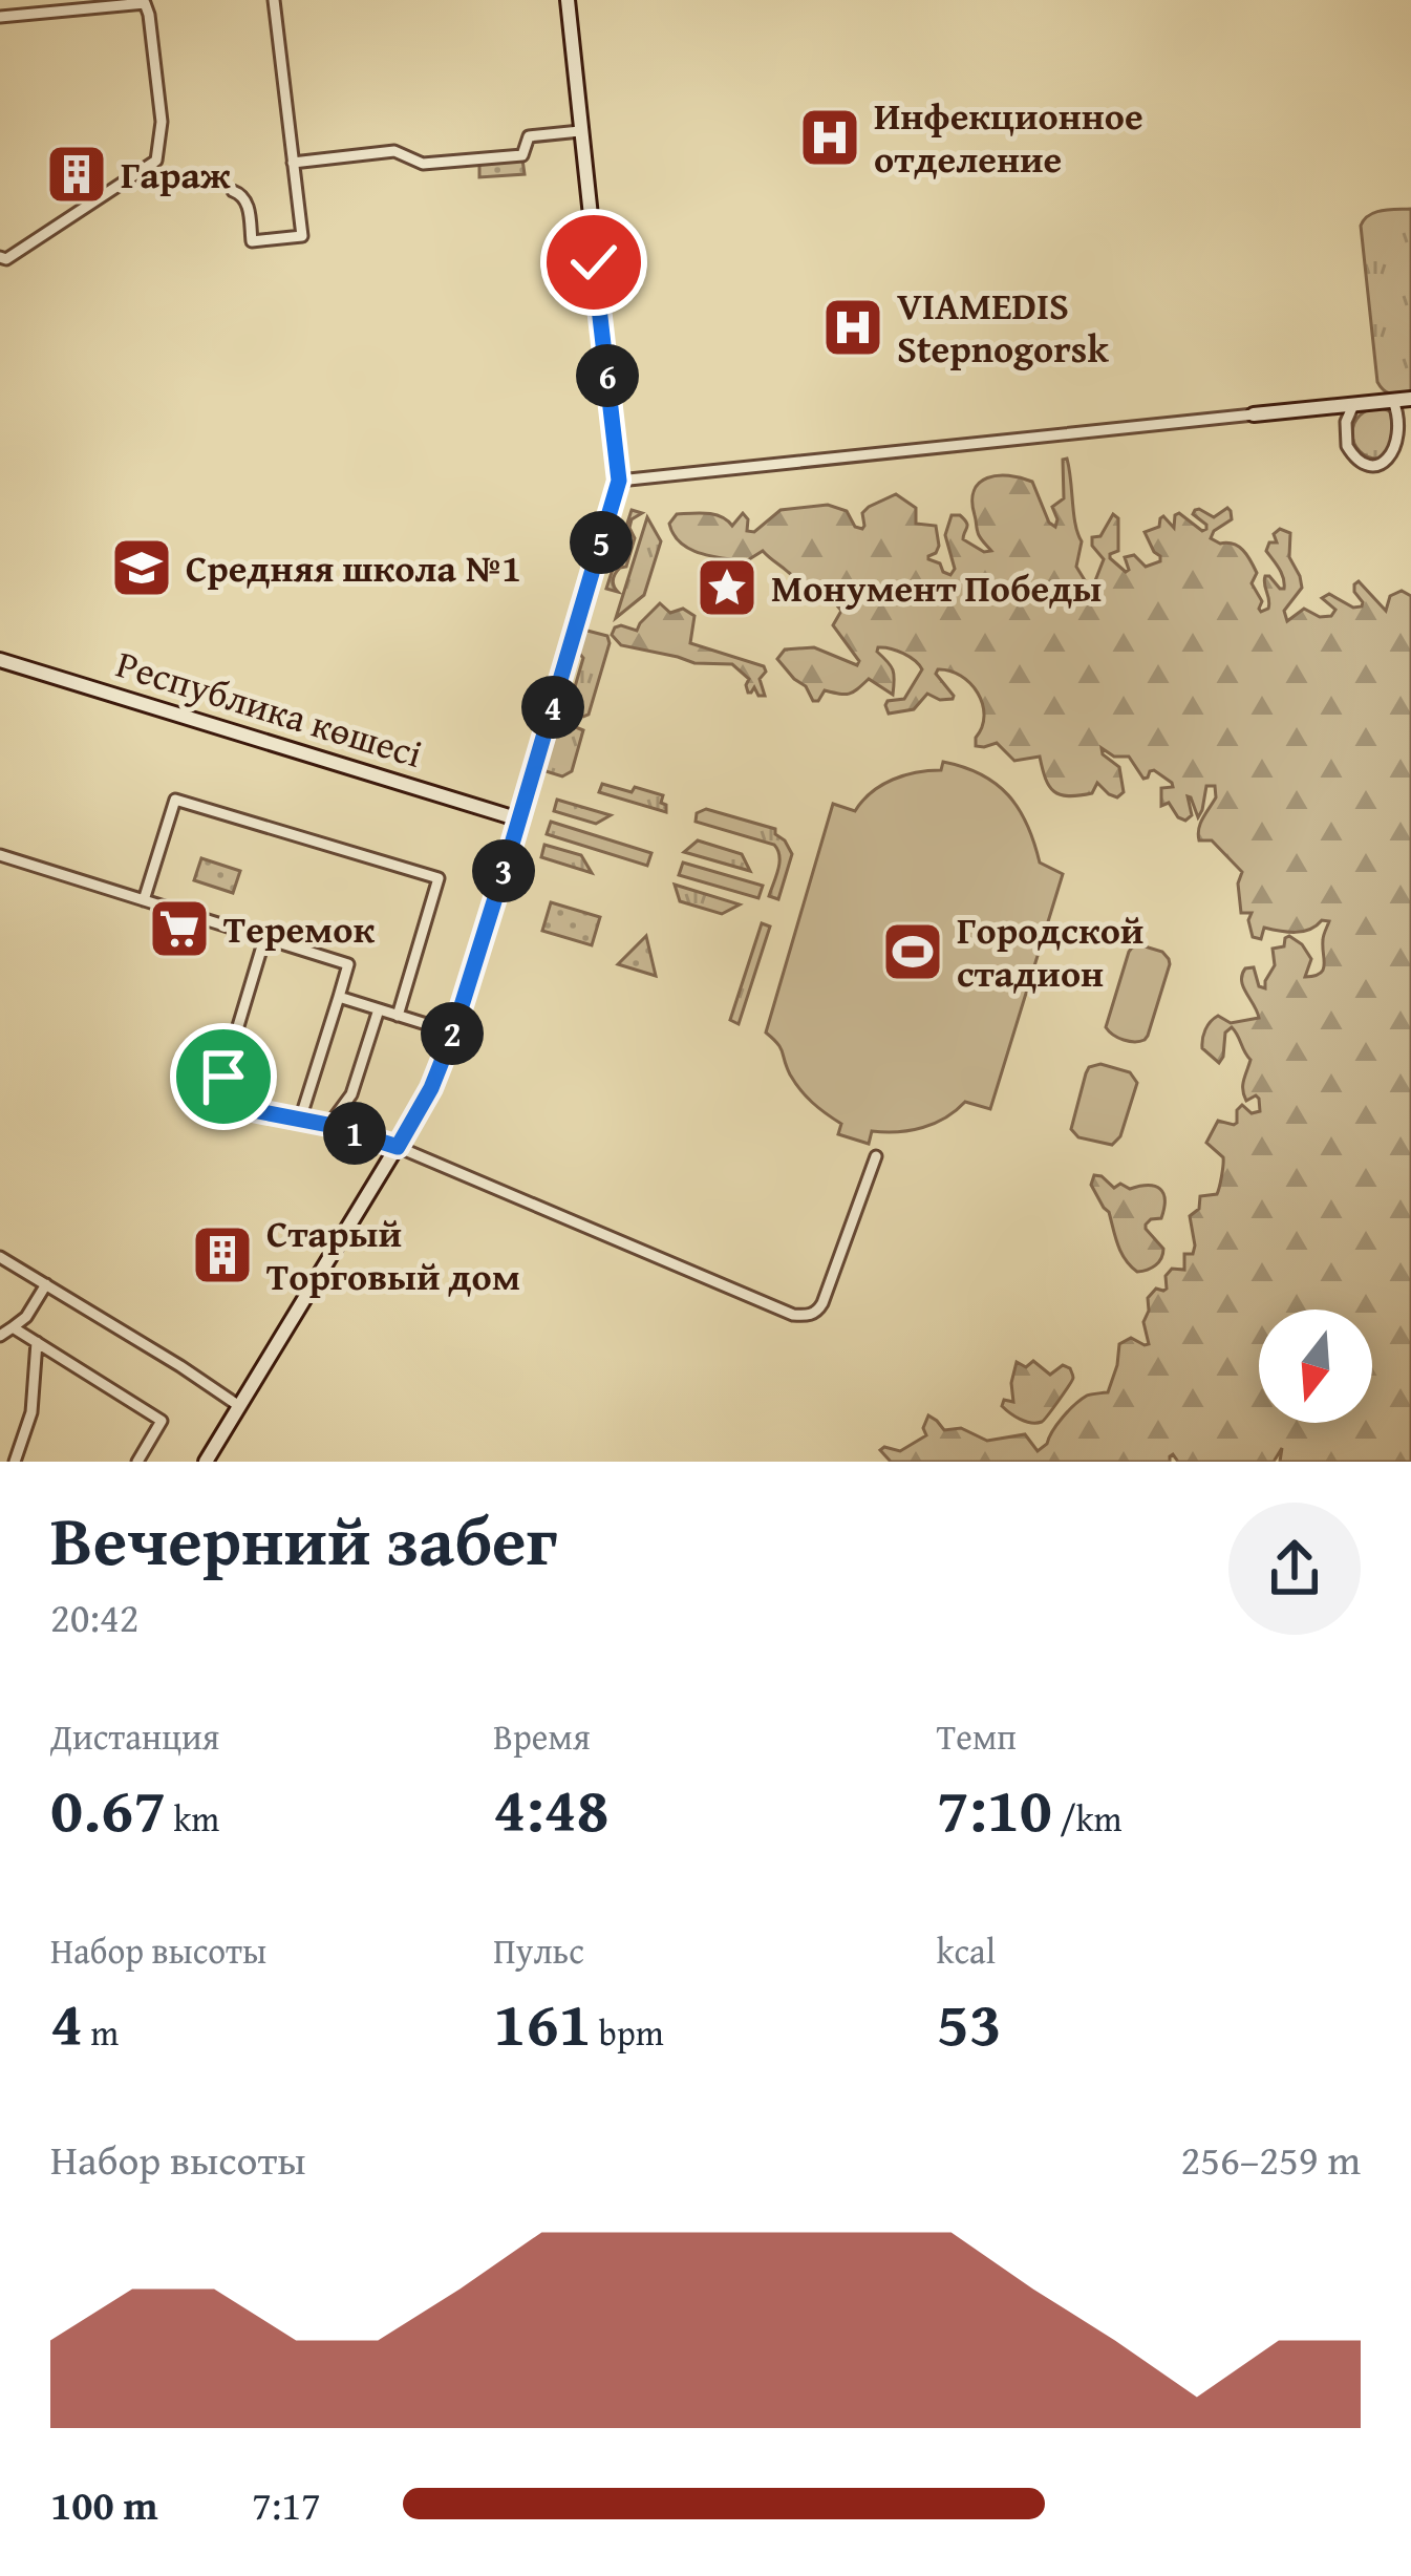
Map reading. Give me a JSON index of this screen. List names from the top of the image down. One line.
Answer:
{"streets":{"street":["Республика көшесі"]},"places":{"hospital":["Инфекционное отделение","VIAMEDIS Stepnogorsk"],"building":["Гараж","Старый Торговый дом"],"school or university":["Средняя школа №1"],"place":["Монумент Победы"],"supermarket":["Теремок"],"sports":["Городской стадион"]},"north":"bottom","page":{"pins":["6","5","4","3","2","1"],"heading":["Вечерний забег","20:42"],"stats":[["Дистанция","0.67 km"],["Время","4:48"],["Темп","7:10 /km"],["Набор высоты","4 m"],["Пульс","161 bpm"],["kcal","53"]],"chart":["Набор высоты","256–259 m"],"list":[{"name":"100 m","note":"7:17"}]}}
